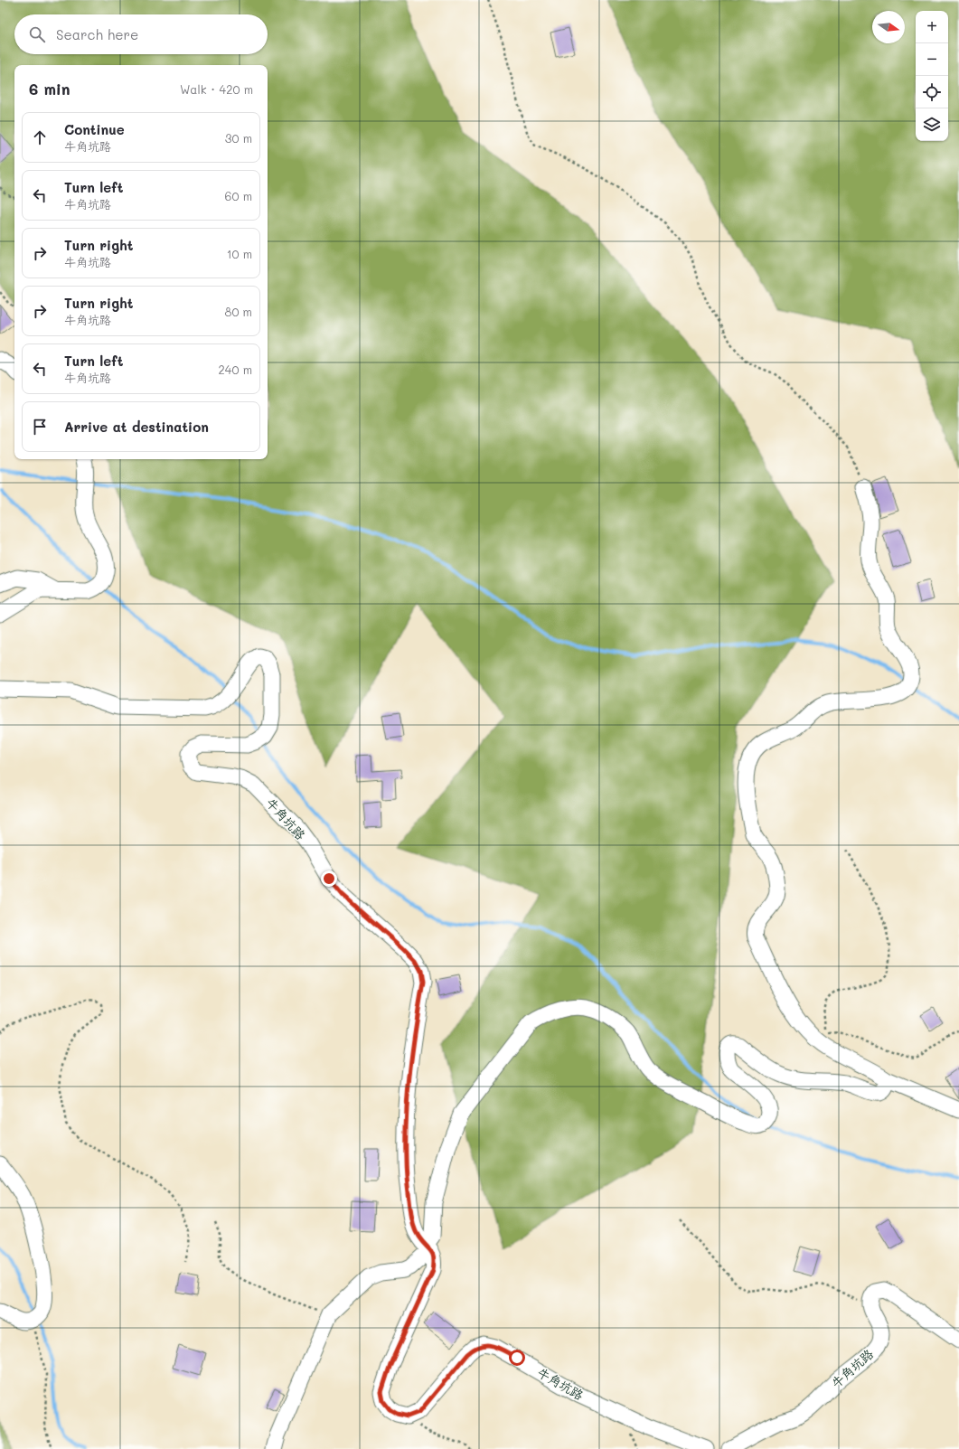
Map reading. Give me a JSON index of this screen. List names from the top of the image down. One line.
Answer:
{"streets":{"street":["牛角坑路"]},"north":"right","page":{"map_buttons":["+","−"],"search":"Search here","heading":["6 min","Walk · 420 m"],"list":[["Continue","牛角坑路","30 m"],["Turn left","牛角坑路","60 m"],["Turn right","牛角坑路","10 m"],["Turn right","牛角坑路","80 m"],["Turn left","牛角坑路","240 m"],"Arrive at destination"]}}
